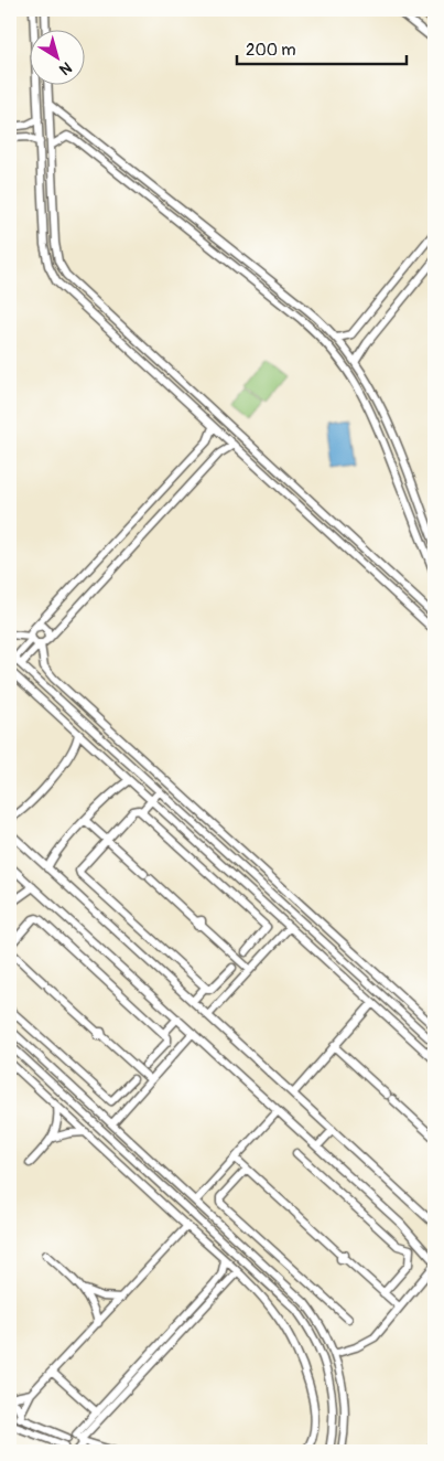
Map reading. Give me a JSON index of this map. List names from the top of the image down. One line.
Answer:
{"scale_bar":"200 m","north":"bottom right"}
